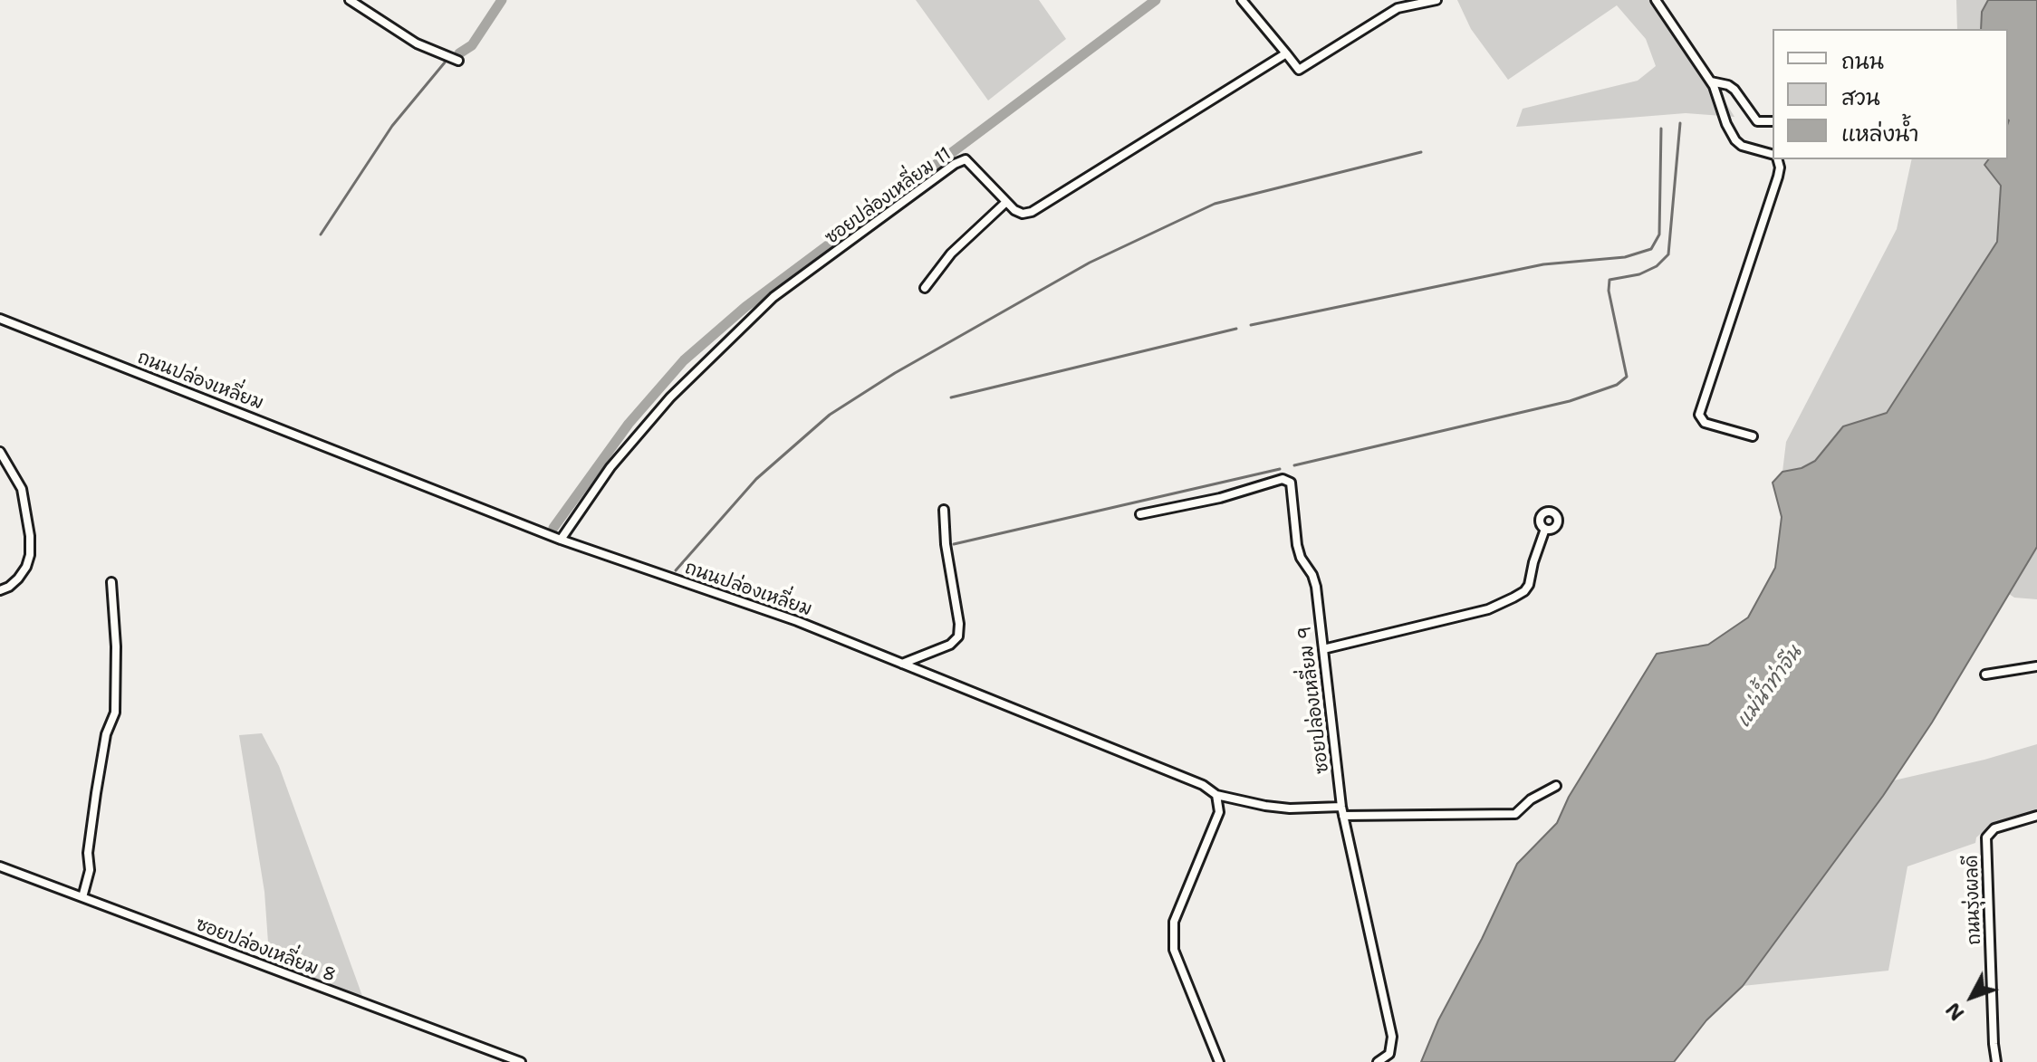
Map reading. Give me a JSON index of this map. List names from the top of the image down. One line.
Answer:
{"streets":{"street":["ซอยปล่องเหลี่ยม 11","ถนนปล่องเหลี่ยม","ซอยปล่องเหลี่ยม 9","ถนนรุ่งผลดี","ซอยปล่องเหลี่ยม 8"]},"crossings":[["ซอยปล่องเหลี่ยม 11","ถนนปล่องเหลี่ยม"],["ถนนปล่องเหลี่ยม","ซอยปล่องเหลี่ยม 9"]],"water":["แม่น้ำท่าจีน"],"legend":["ถนน","สวน","แหล่งน้ำ"],"north":"bottom left"}
